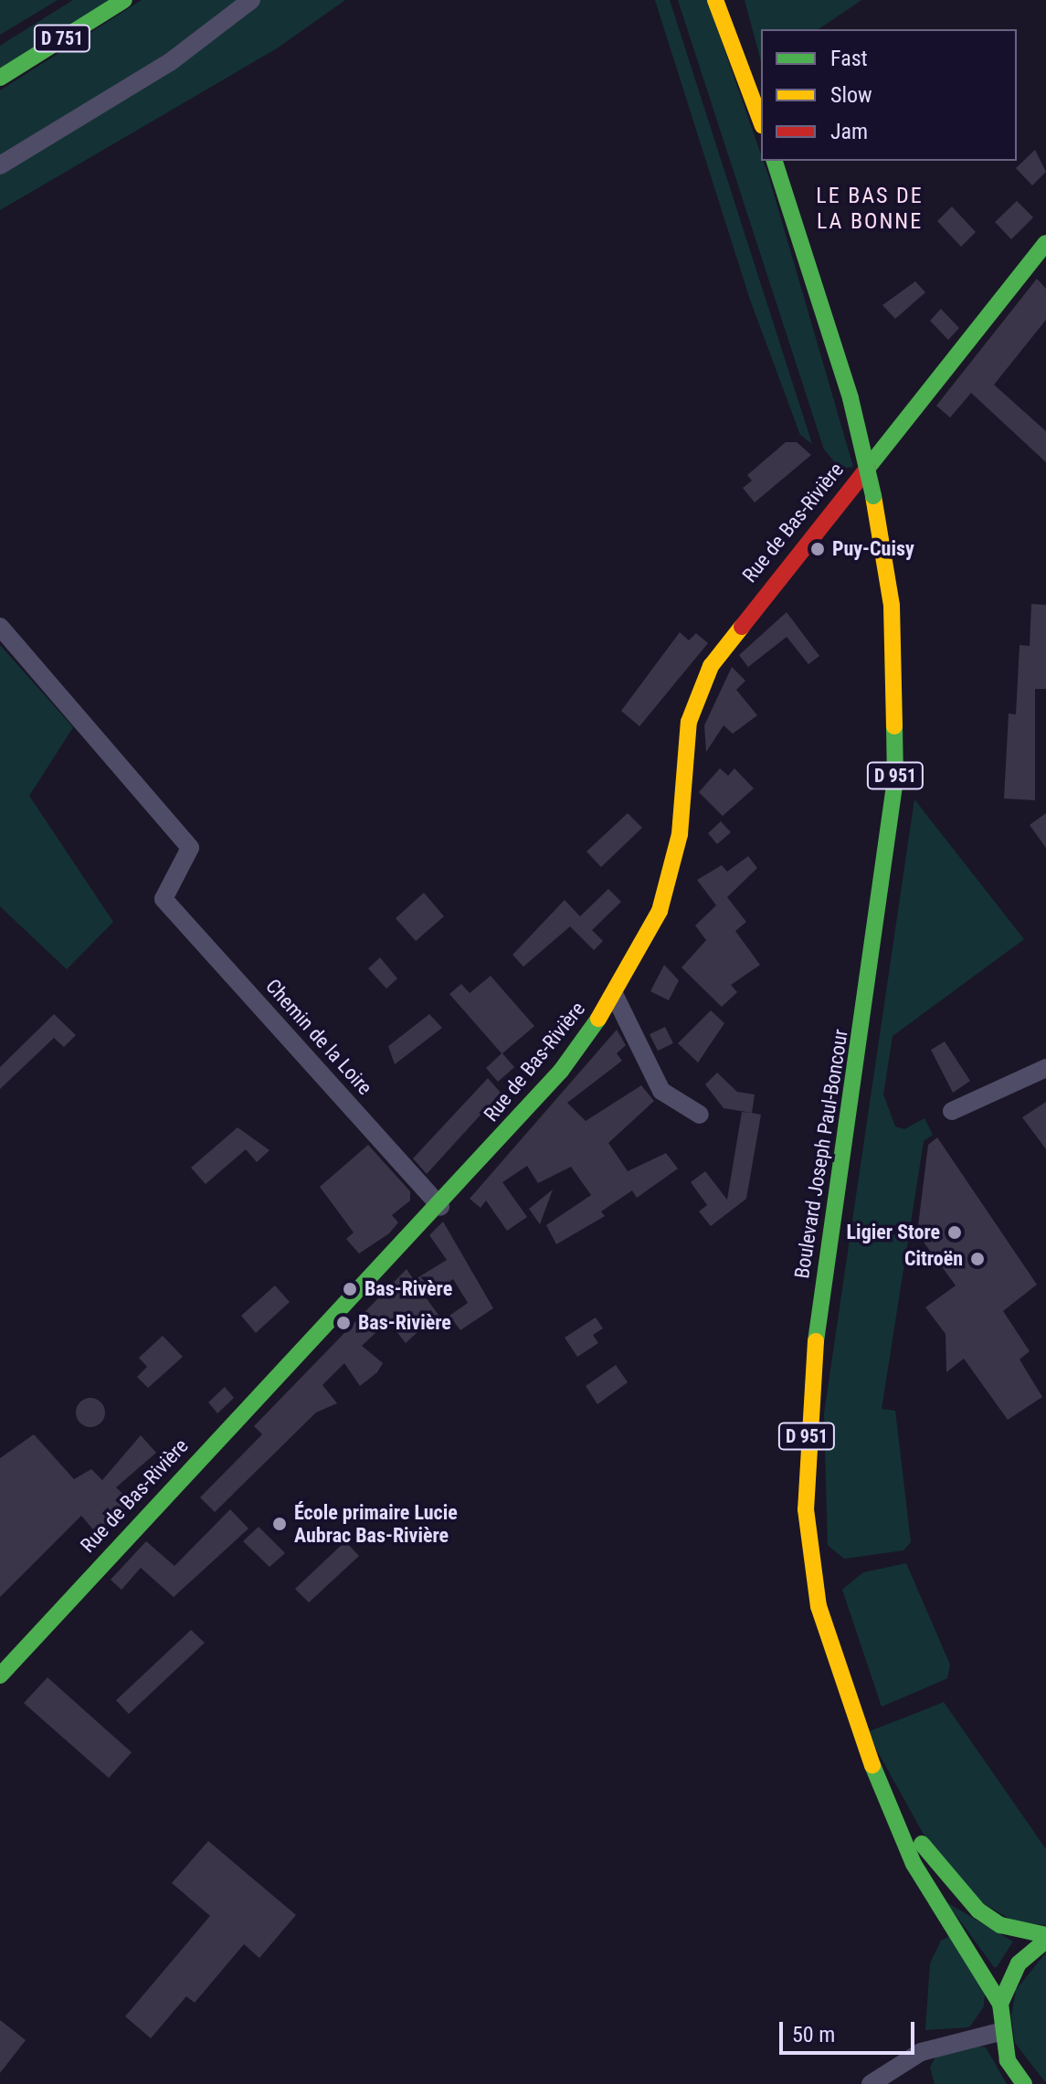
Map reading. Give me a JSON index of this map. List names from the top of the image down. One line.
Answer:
{"streets":{"main road":["D 751","Rue de Bas-Rivière","D 951","Boulevard Joseph Paul-Boncour"],"street":["Chemin de la Loire"]},"crossings":[["Rue de Bas-Rivière","Chemin de la Loire"]],"districts":["LE BAS DE LA BONNE"],"places":["Puy-Cuisy","Ligier Store","Citroën","Bas-Rivère","Bas-Rivière","École primaire Lucie Aubrac Bas-Rivière"],"legend":["Fast","Slow","Jam"],"scale_bar":"50 m"}
